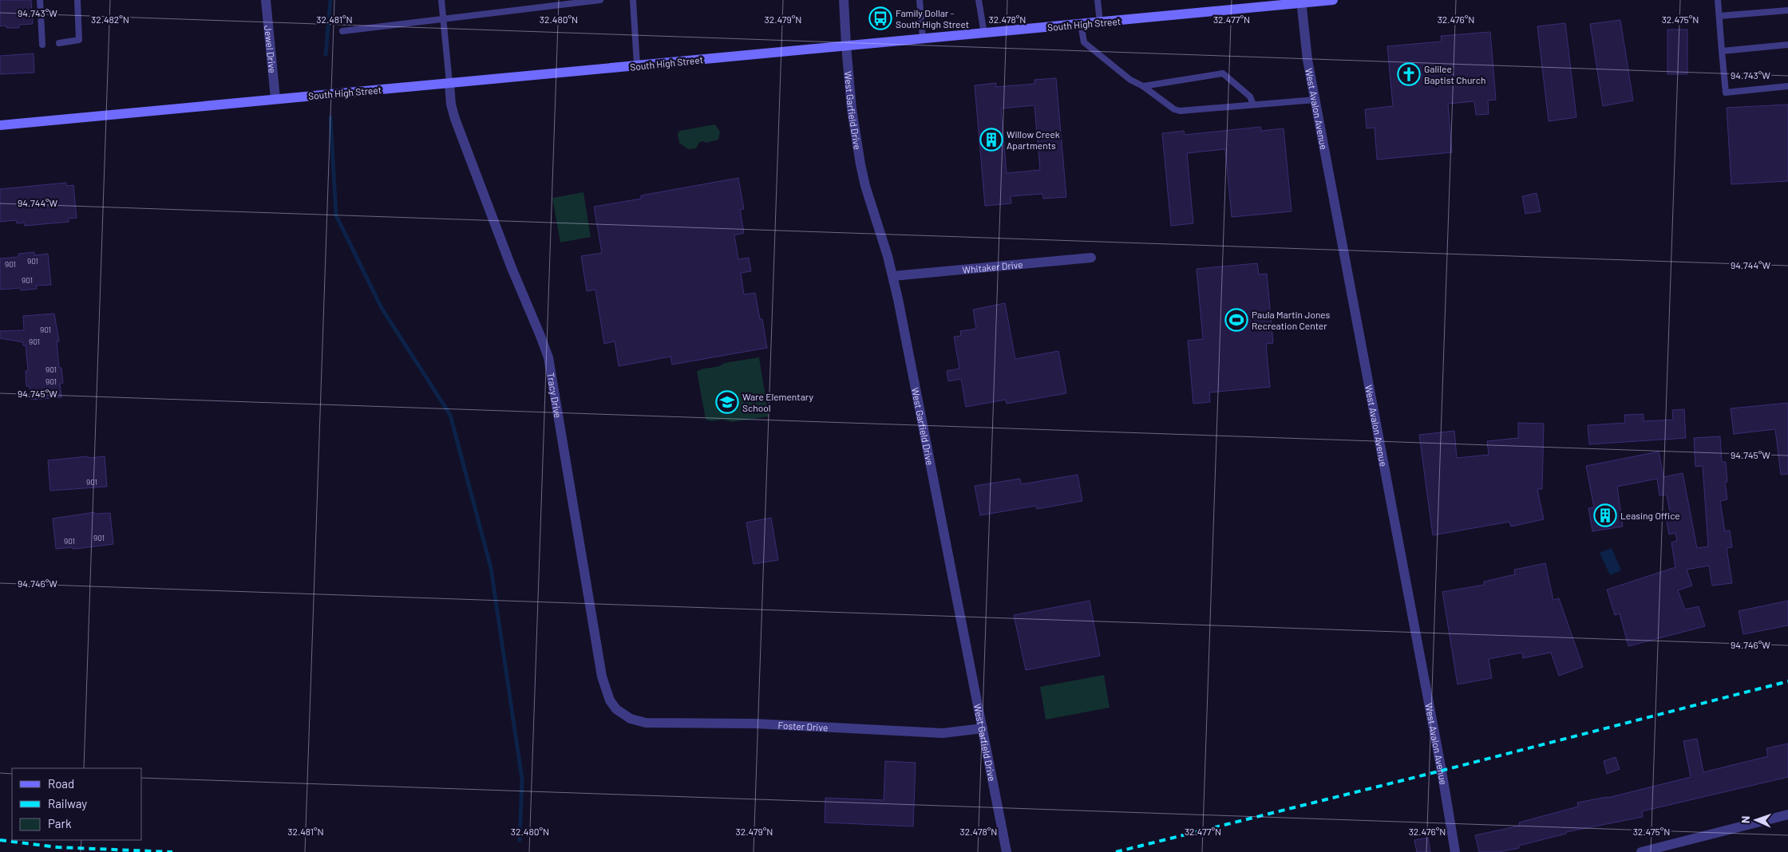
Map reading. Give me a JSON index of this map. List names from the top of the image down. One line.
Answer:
{"streets":{"main road":["South High Street"],"street":["Jewel Drive","West Avalon Avenue","West Garfield Drive","Whitaker Drive","Tracy Drive","Foster Drive"]},"crossings":[["South High Street","Jewel Drive"],["South High Street","West Avalon Avenue"],["South High Street","West Garfield Drive"],["South High Street","Tracy Drive"],["West Garfield Drive","Whitaker Drive"],["West Garfield Drive","Foster Drive"],["Tracy Drive","Foster Drive"]],"places":{"bus stop":["Family Dollar - South High Street"],"church":["Galilee Baptist Church"],"building":["Willow Creek Apartments","Leasing Office"],"sports":["Paula Martin Jones Recreation Center"],"school or university":["Ware Elementary School"]},"house_numbers":["901","901","901","901","901","901","901","901","901","901"],"legend":["Road","Railway","Park"],"north":"left","coordinates":["94.743°W","32.482°N","32.481°N","32.480°N","32.479°N","32.478°N","32.477°N","32.476°N","32.475°N","94.744°W","94.745°W","94.746°W"]}
